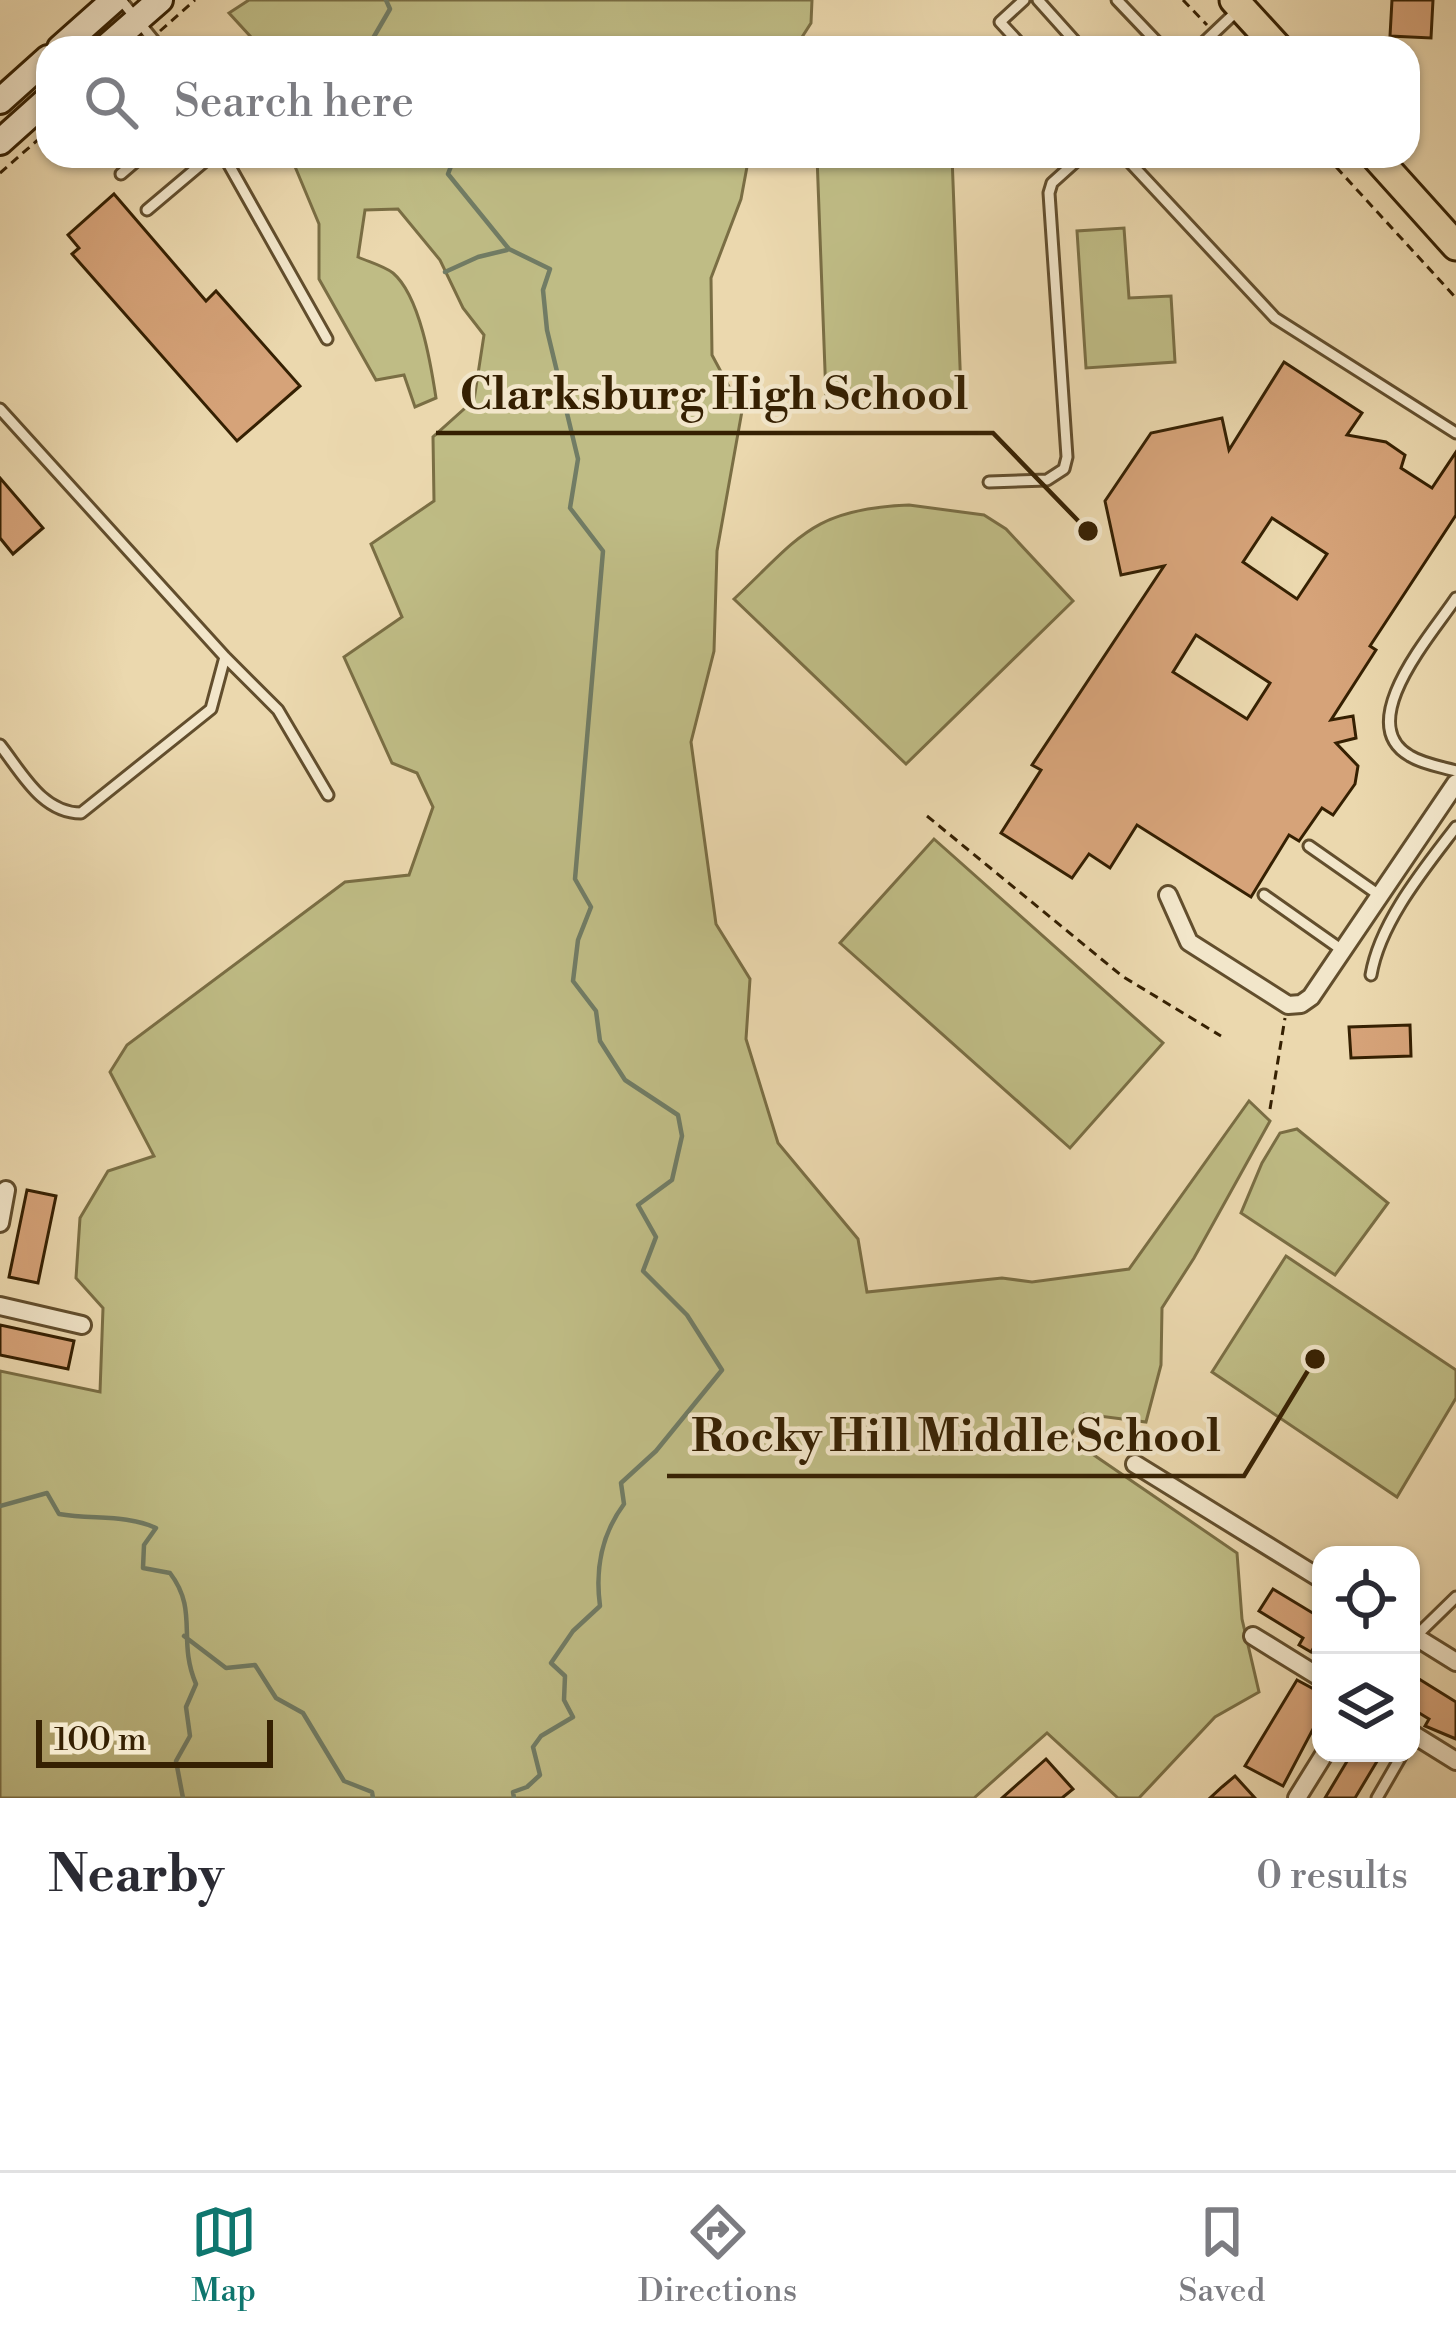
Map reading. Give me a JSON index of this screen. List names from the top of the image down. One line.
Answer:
{"places":["Clarksburg High School","Rocky Hill Middle School"],"scale_bar":"100 m","page":{"search":"Search here","scale":"100 m","heading":["Nearby","0 results"],"nav":["Map","Directions","Saved"]}}
